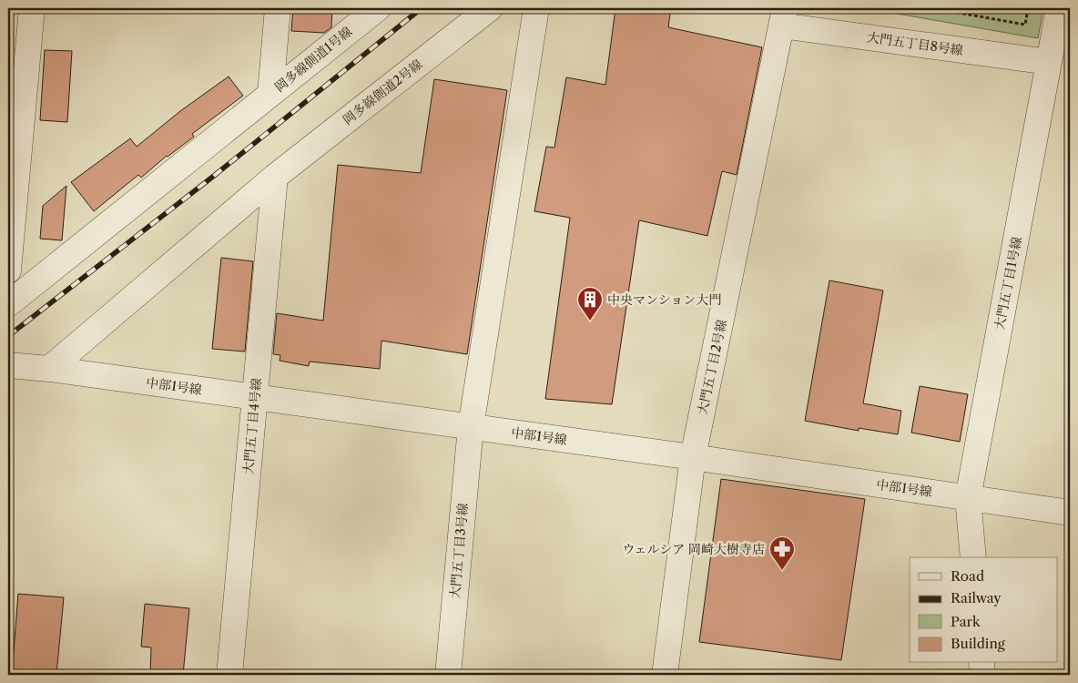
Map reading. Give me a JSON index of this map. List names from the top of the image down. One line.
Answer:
{"streets":{"street":["大門五丁目8号線","岡多線側道1号線","岡多線側道2号線","大門五丁目1号線","大門五丁目2号線","中部1号線","大門五丁目4号線","大門五丁目3号線"]},"crossings":[["大門五丁目8号線","大門五丁目1号線"],["大門五丁目8号線","大門五丁目2号線"],["岡多線側道2号線","中部1号線"],["岡多線側道2号線","大門五丁目4号線"],["大門五丁目1号線","中部1号線"],["大門五丁目2号線","中部1号線"],["中部1号線","大門五丁目4号線"],["中部1号線","大門五丁目3号線"]],"places":{"building":["中央マンション大門"],"pharmacy":["ウェルシア 岡崎大樹寺店"]},"legend":["Road","Railway","Park","Building"]}
